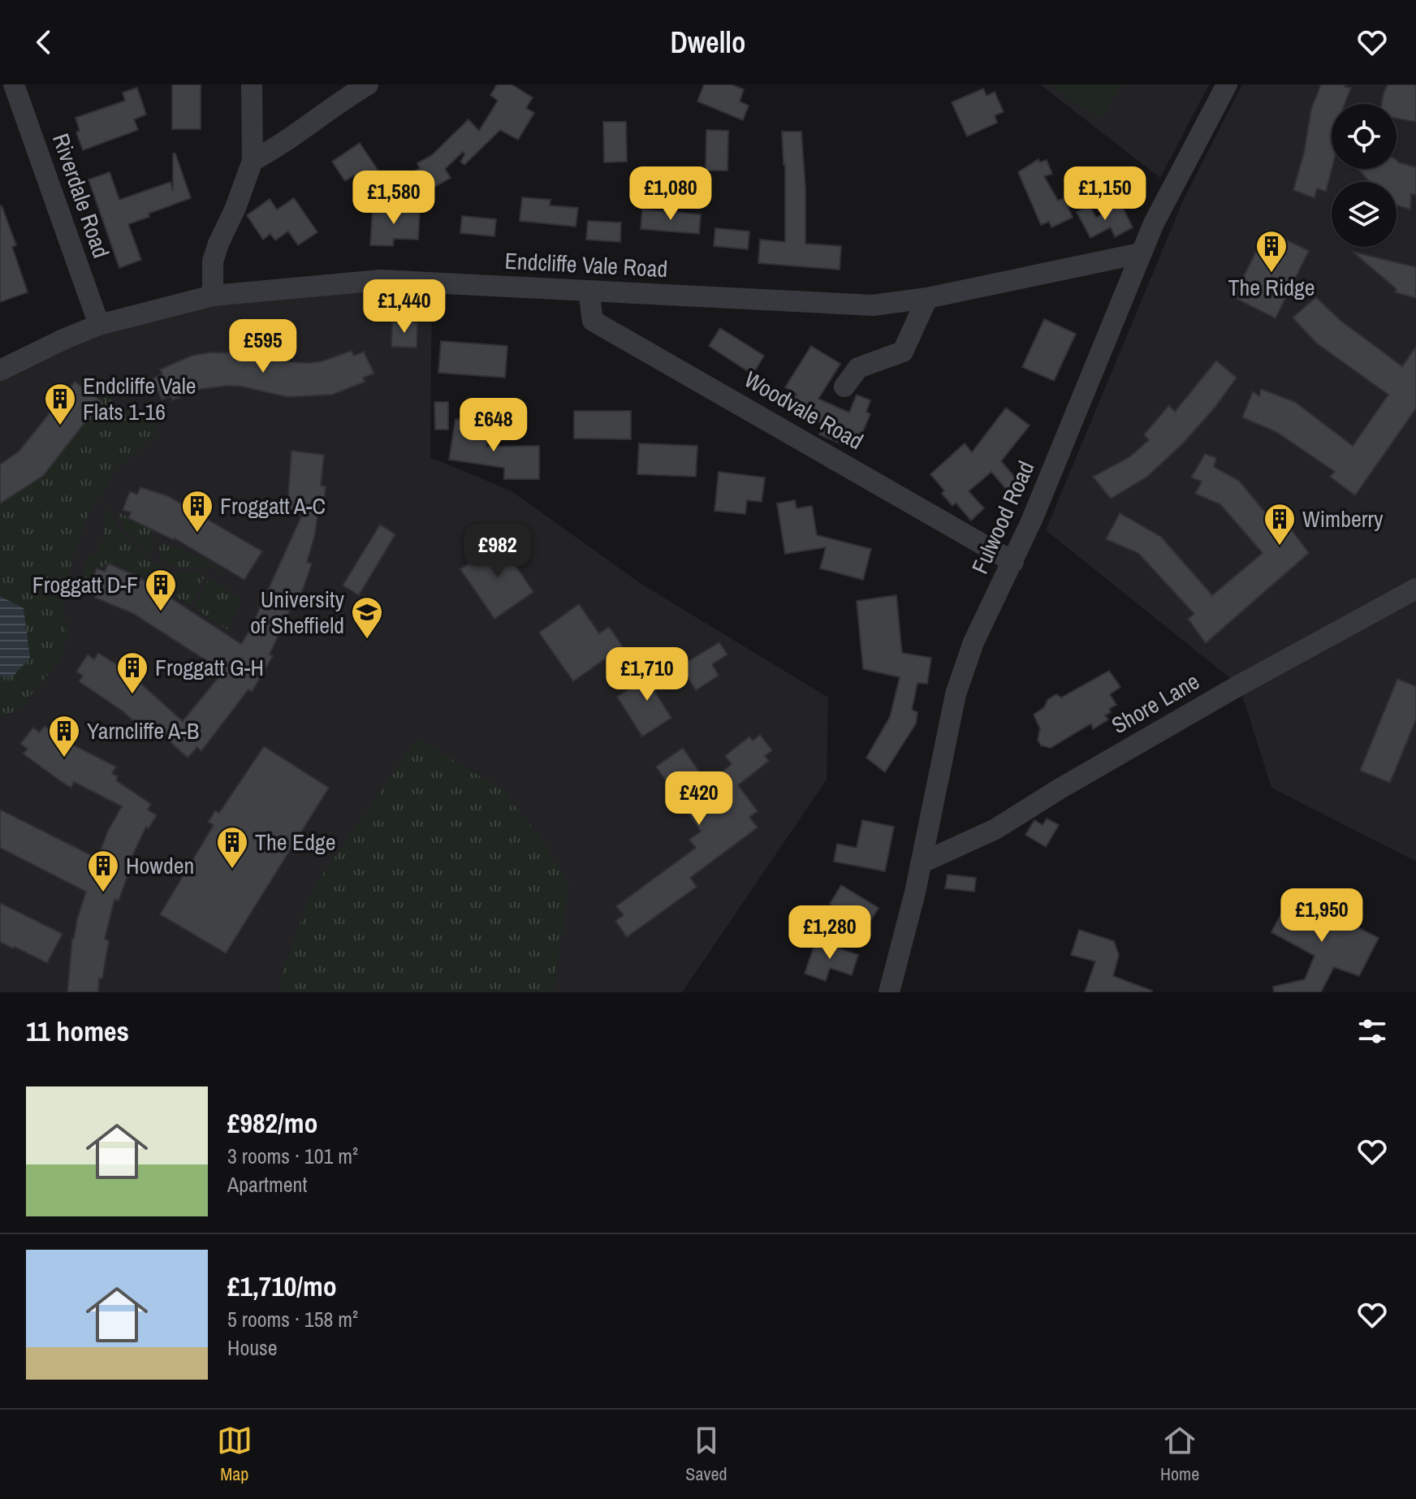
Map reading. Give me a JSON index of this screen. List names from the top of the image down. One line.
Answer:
{"streets":{"street":["Riverdale Road","Endcliffe Vale Road","Woodvale Road","Fulwood Road","Shore Lane"]},"crossings":[["Riverdale Road","Endcliffe Vale Road"],["Endcliffe Vale Road","Woodvale Road"],["Endcliffe Vale Road","Fulwood Road"],["Woodvale Road","Fulwood Road"],["Fulwood Road","Shore Lane"]],"places":{"building":["The Ridge","Endcliffe Vale Flats 1-16","Froggatt A-C","Wimberry","Froggatt D-F","Froggatt G-H","Yarncliffe A-B","The Edge","Howden"],"school or university":["University of Sheffield"]},"page":{"header":"Dwello","price":["£1,080","£1,150","£1,580","£1,440","£595","£648","£982","£1,710","£420","£1,950","£1,280"],"heading":"11 homes","list":[{"name":"£982/mo","note":"3 rooms · 101 m² · Apartment"},{"name":"£1,710/mo","note":"5 rooms · 158 m² · House"}],"tabs":["Map","Saved","Home"]}}
